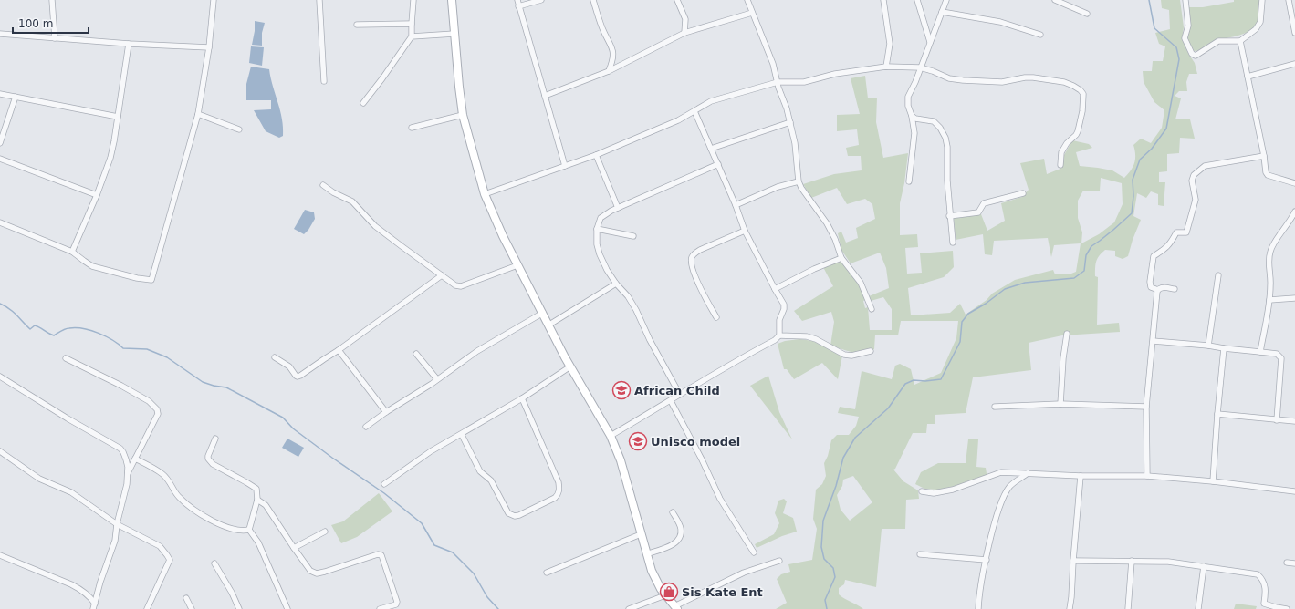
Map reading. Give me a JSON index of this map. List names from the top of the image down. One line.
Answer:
{"places":{"school or university":["African Child","Unisco model"],"shop":["Sis Kate Ent"]},"scale_bar":"100 m"}
